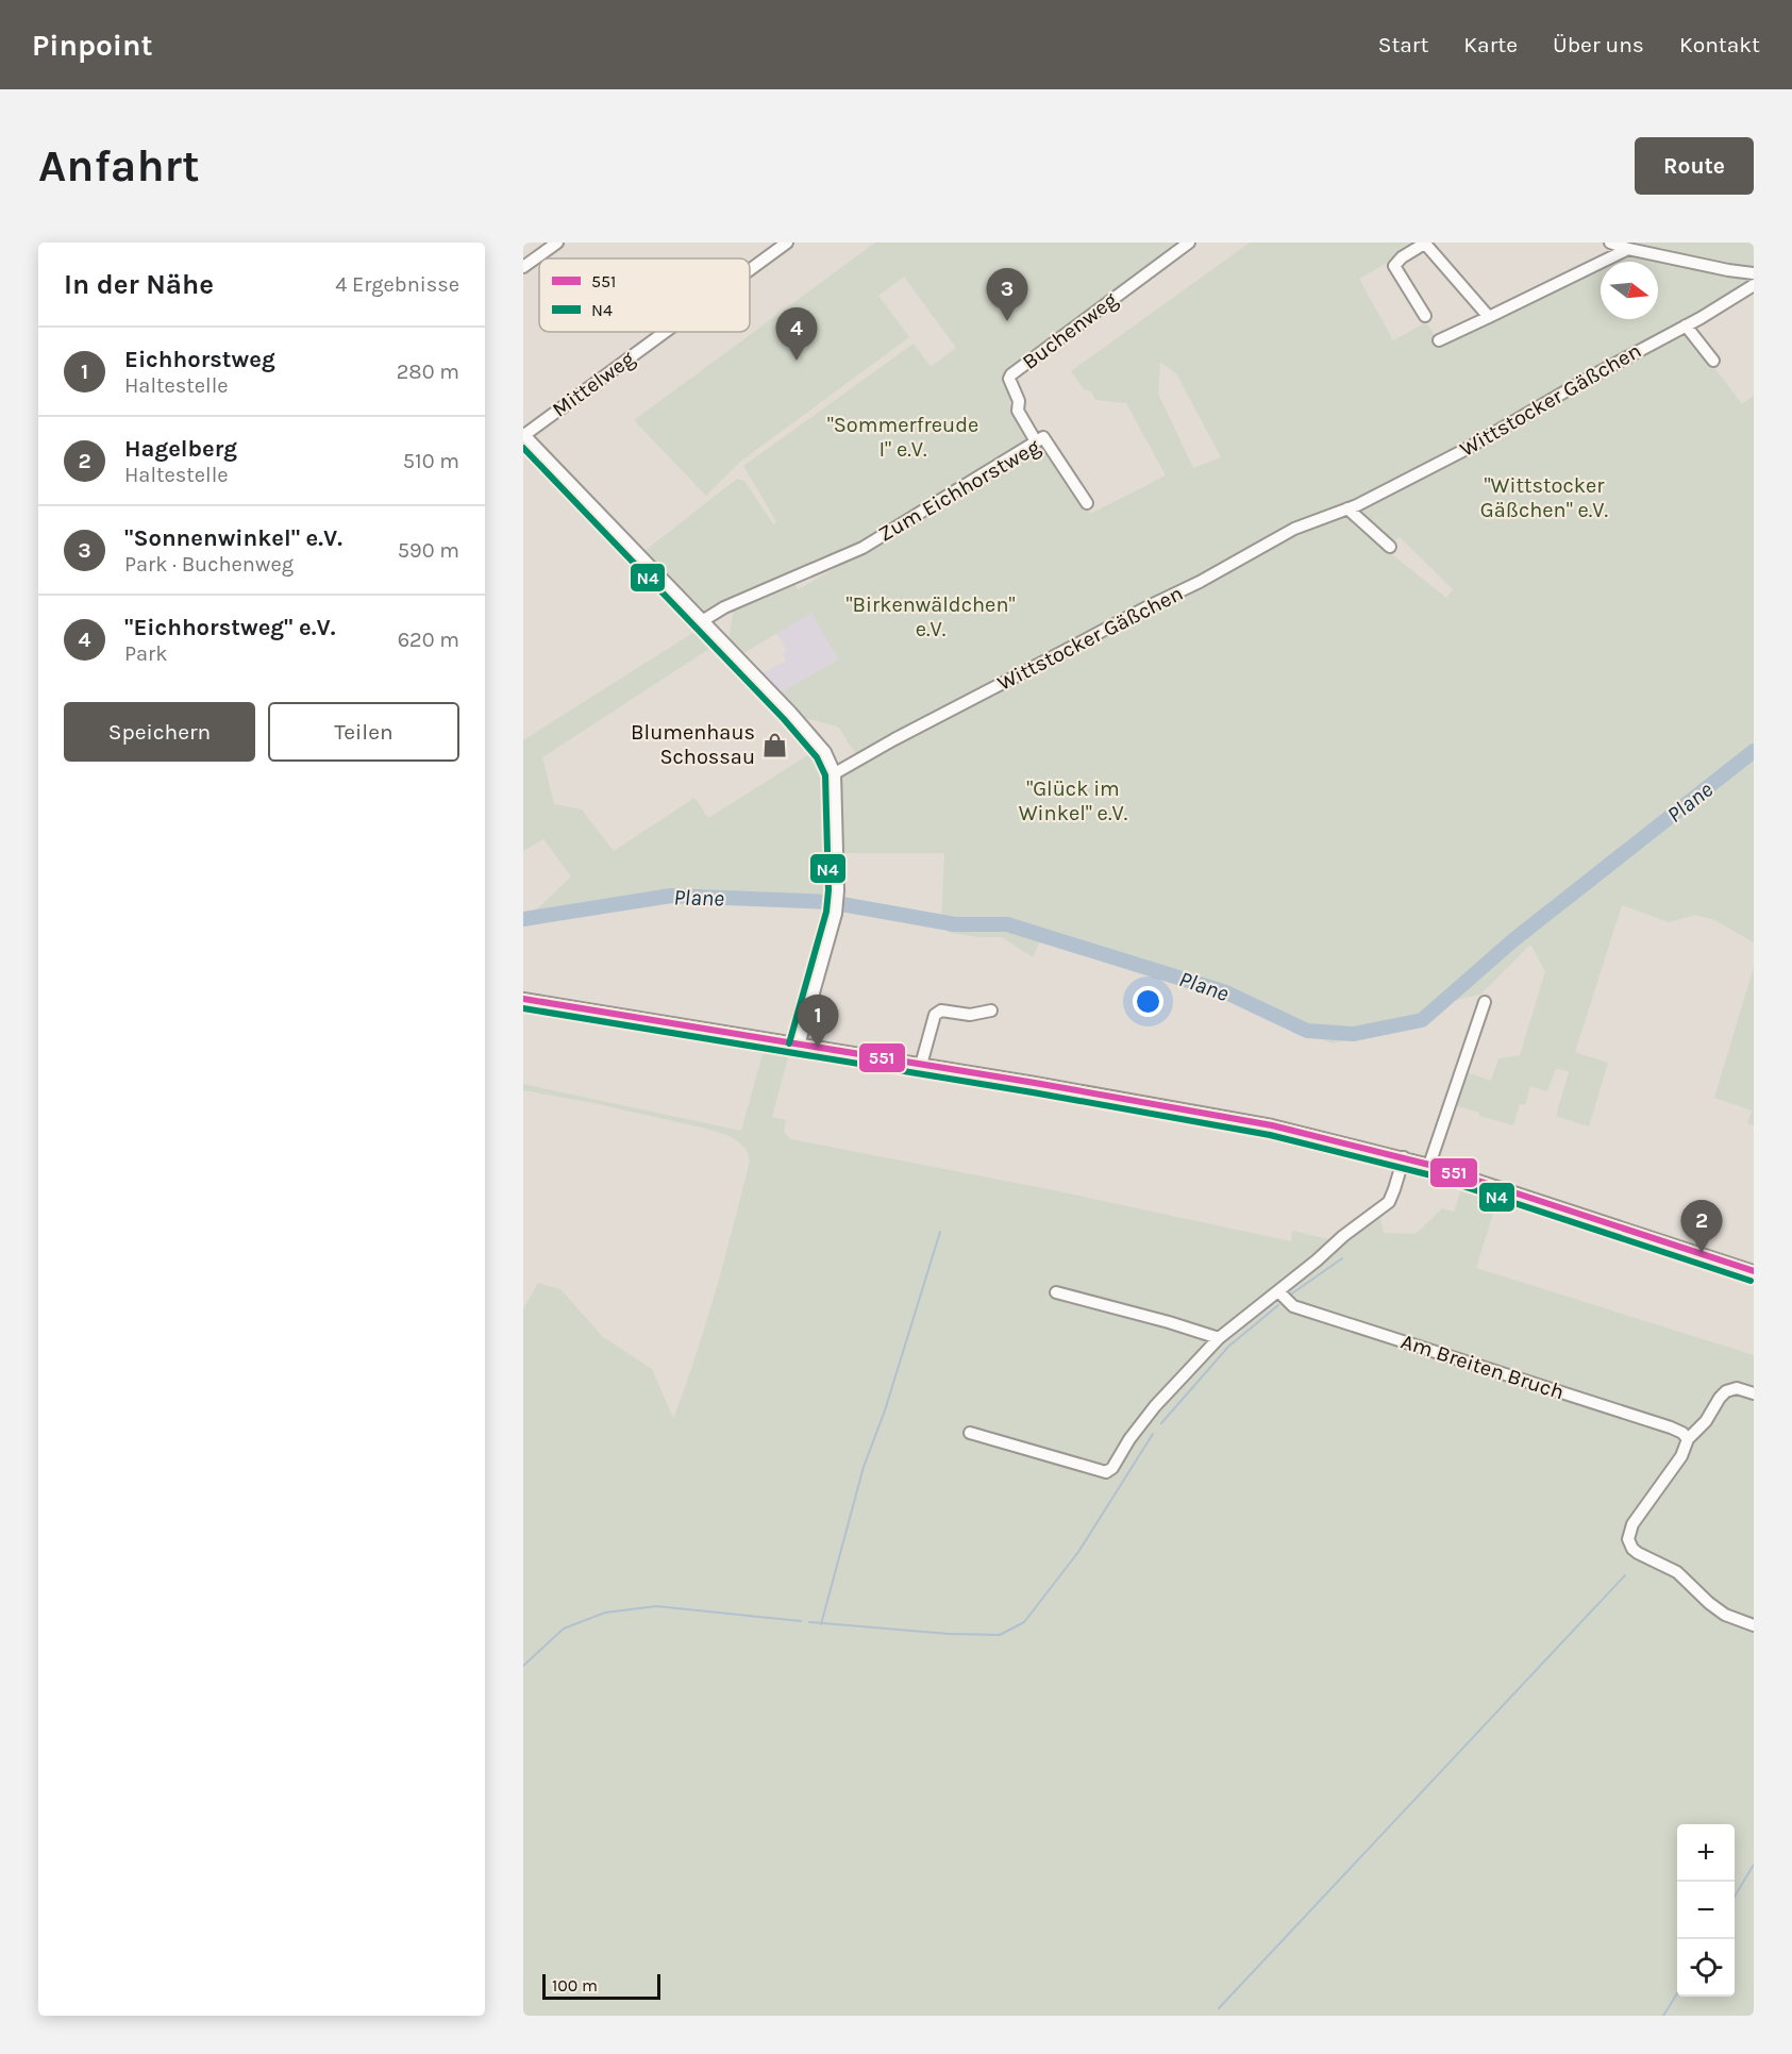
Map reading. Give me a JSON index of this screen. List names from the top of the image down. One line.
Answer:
{"streets":{"street":["Buchenweg","Mittelweg","Wittstocker Gäßchen","Zum Eichhorstweg","Am Breiten Bruch"]},"crossings":[["Buchenweg","Zum Eichhorstweg"]],"water":["Plane"],"parks":["\"Sommerfreude I\" e.V.","\"Wittstocker Gäßchen\" e.V.","\"Birkenwäldchen\" e.V.","\"Glück im Winkel\" e.V."],"places":{"shop":["Blumenhaus Schossau"]},"lines":["transit line N4","transit line 551"],"legend":["551","N4"],"scale_bar":"100 m","north":"right","page":{"header":"Pinpoint","nav":["Start","Karte","Über uns","Kontakt"],"buttons":["Route",["Speichern","Teilen"]],"title":"Anfahrt","heading":["In der Nähe","4 Ergebnisse"],"pins":["3","4","1","2"],"list":[{"mark":"1","name":"Eichhorstweg","note":"Haltestelle","value":"280 m"},{"mark":"2","name":"Hagelberg","note":"Haltestelle","value":"510 m"},{"mark":"3","name":"\"Sonnenwinkel\" e.V.","note":"Park · Buchenweg","value":"590 m"},{"mark":"4","name":"\"Eichhorstweg\" e.V.","note":"Park","value":"620 m"}],"map_buttons":["+","−"],"scale":"100 m"}}
